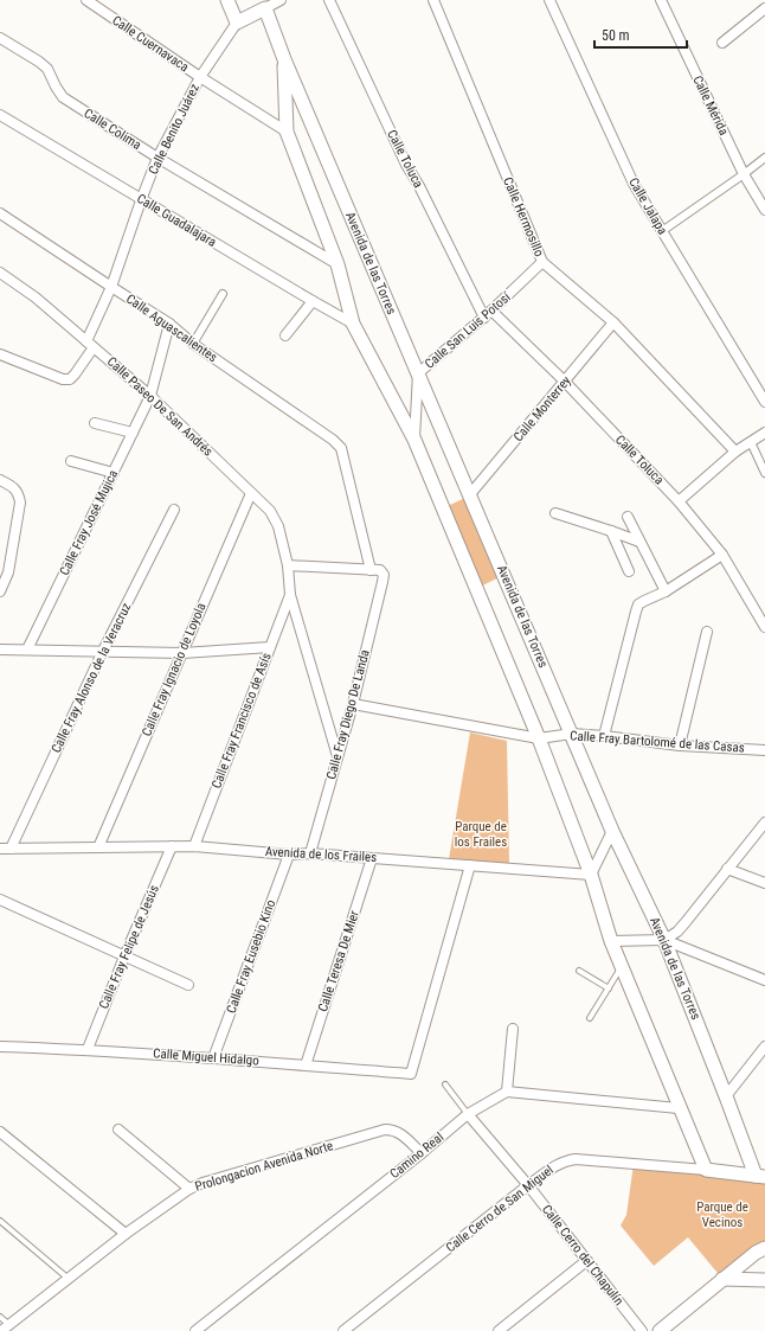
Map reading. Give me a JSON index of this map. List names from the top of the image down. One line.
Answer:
{"streets":{"street":["Calle Cuernavaca","Calle Mérida","Calle Colima","Calle Benito Juárez","Calle Toluca","Calle Jalapa","Calle Hermosillo","Calle Guadalajara","Avenida de las Torres","Calle Aguascalientes","Calle San Luis Potosí","Calle Paseo De San Andrés","Calle Monterrey","Calle Fray José Mujica","Calle Fray Ignacio de Loyola","Calle Fray Alonso de la Veracruz","Calle Fray Diego De Landa","Calle Fray Francisco de Asís","Calle Fray Bartolomé de las Casas","Avenida de los Frailes","Calle Fray Felipe de Jesús","Calle Fray Eusebio Kino","Calle Teresa De Mier","Calle Miguel Hidalgo","Camino Real","Prolongacion Avenida Norte","Calle Cerro de San Miguel","Calle Cerro del Chapulín"]},"crossings":[["Calle Cuernavaca","Calle Benito Juárez"],["Calle Cuernavaca","Avenida de las Torres"],["Calle Colima","Calle Benito Juárez"],["Calle Colima","Avenida de las Torres"],["Calle Benito Juárez","Calle Guadalajara"],["Calle Benito Juárez","Avenida de las Torres"],["Calle Benito Juárez","Calle Aguascalientes"],["Calle Benito Juárez","Calle Paseo De San Andrés"],["Calle Toluca","Calle San Luis Potosí"],["Calle Toluca","Calle Monterrey"],["Calle Hermosillo","Calle San Luis Potosí"],["Calle Hermosillo","Calle Monterrey"],["Calle Guadalajara","Avenida de las Torres"],["Avenida de las Torres","Calle San Luis Potosí"],["Avenida de las Torres","Calle Monterrey"],["Avenida de las Torres","Calle Fray Bartolomé de las Casas"],["Avenida de las Torres","Avenida de los Frailes"],["Avenida de las Torres","Calle Cerro de San Miguel"],["Calle Aguascalientes","Calle Fray José Mujica"],["Calle Aguascalientes","Calle Fray Diego De Landa"],["Calle Paseo De San Andrés","Calle Fray José Mujica"],["Calle Paseo De San Andrés","Calle Fray Ignacio de Loyola"],["Calle Paseo De San Andrés","Calle Fray Francisco de Asís"],["Calle Fray Ignacio de Loyola","Avenida de los Frailes"],["Calle Fray Alonso de la Veracruz","Avenida de los Frailes"],["Calle Fray Diego De Landa","Calle Fray Bartolomé de las Casas"],["Calle Fray Diego De Landa","Avenida de los Frailes"],["Calle Fray Francisco de Asís","Avenida de los Frailes"],["Avenida de los Frailes","Calle Fray Felipe de Jesús"],["Avenida de los Frailes","Calle Fray Eusebio Kino"],["Avenida de los Frailes","Calle Teresa De Mier"],["Avenida de los Frailes","Calle Miguel Hidalgo"],["Calle Fray Felipe de Jesús","Calle Miguel Hidalgo"],["Calle Fray Eusebio Kino","Calle Miguel Hidalgo"],["Calle Teresa De Mier","Calle Miguel Hidalgo"],["Camino Real","Prolongacion Avenida Norte"],["Camino Real","Calle Cerro del Chapulín"],["Calle Cerro de San Miguel","Calle Cerro del Chapulín"]],"parks":["Parque de los Frailes","Parque de Vecinos"],"scale_bar":"50 m"}
